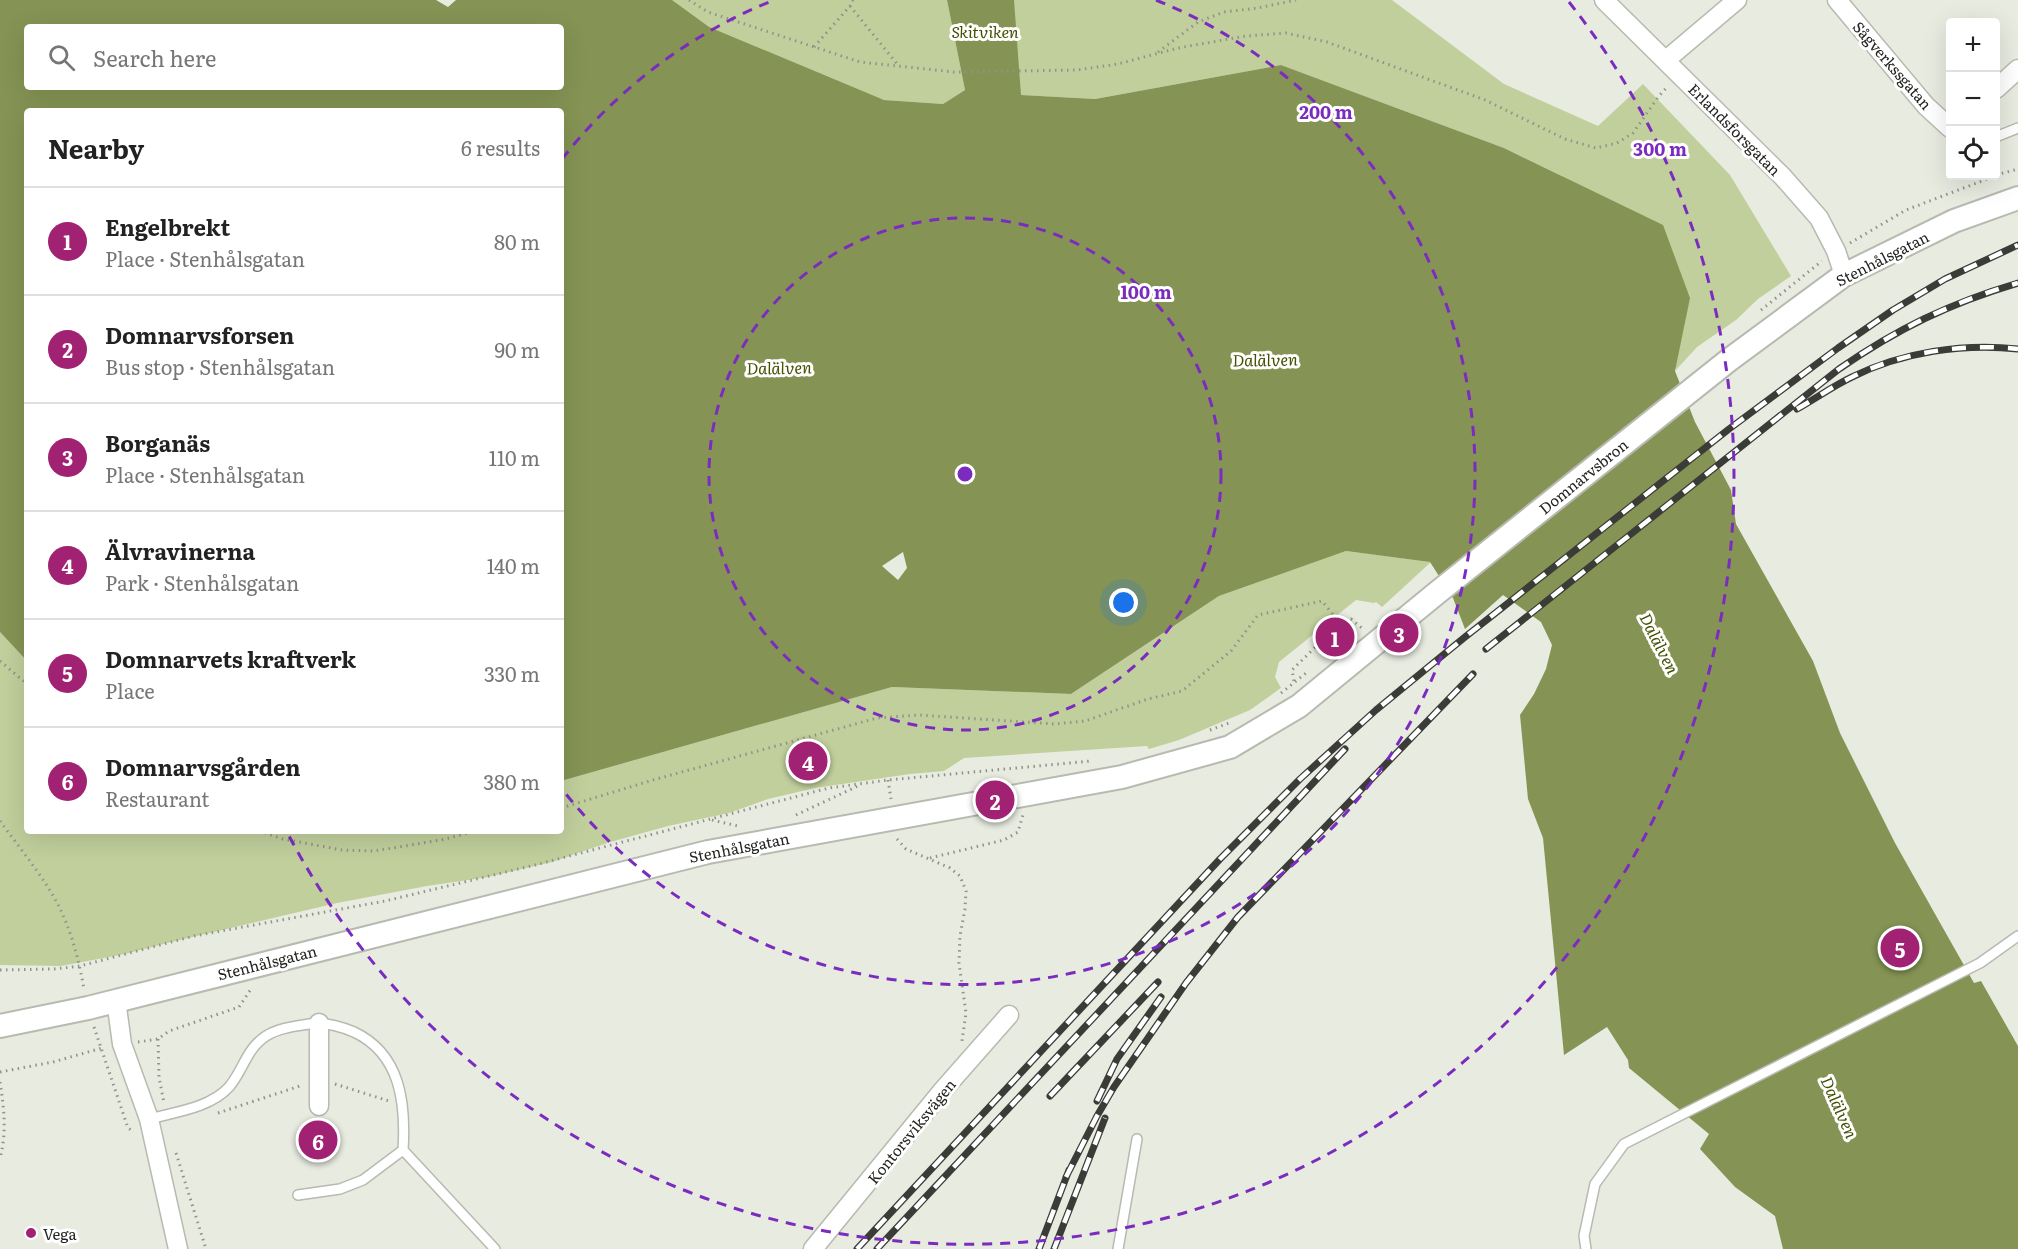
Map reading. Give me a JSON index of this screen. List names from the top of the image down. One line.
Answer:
{"streets":{"street":["Sågverkssgatan","Erlandsforsgatan","Stenhålsgatan","Domnarvsbron","Kontorsviksvägen"]},"crossings":[["Erlandsforsgatan","Stenhålsgatan"],["Stenhålsgatan","Domnarvsbron"]],"water":["Skitviken","Dalälven"],"places":["Vega"],"page":{"map_buttons":["+","−"],"search":"Search here","heading":["Nearby","6 results"],"list":[{"mark":"1","name":"Engelbrekt","note":"Place · Stenhålsgatan","value":"80 m"},{"mark":"2","name":"Domnarvsforsen","note":"Bus stop · Stenhålsgatan","value":"90 m"},{"mark":"3","name":"Borganäs","note":"Place · Stenhålsgatan","value":"110 m"},{"mark":"4","name":"Älvravinerna","note":"Park · Stenhålsgatan","value":"140 m"},{"mark":"5","name":"Domnarvets kraftverk","note":"Place","value":"330 m"},{"mark":"6","name":"Domnarvsgården","note":"Restaurant","value":"380 m"}],"pins":["3","1","4","2","5","6"]},"rings":["200 m","300 m","100 m"]}
